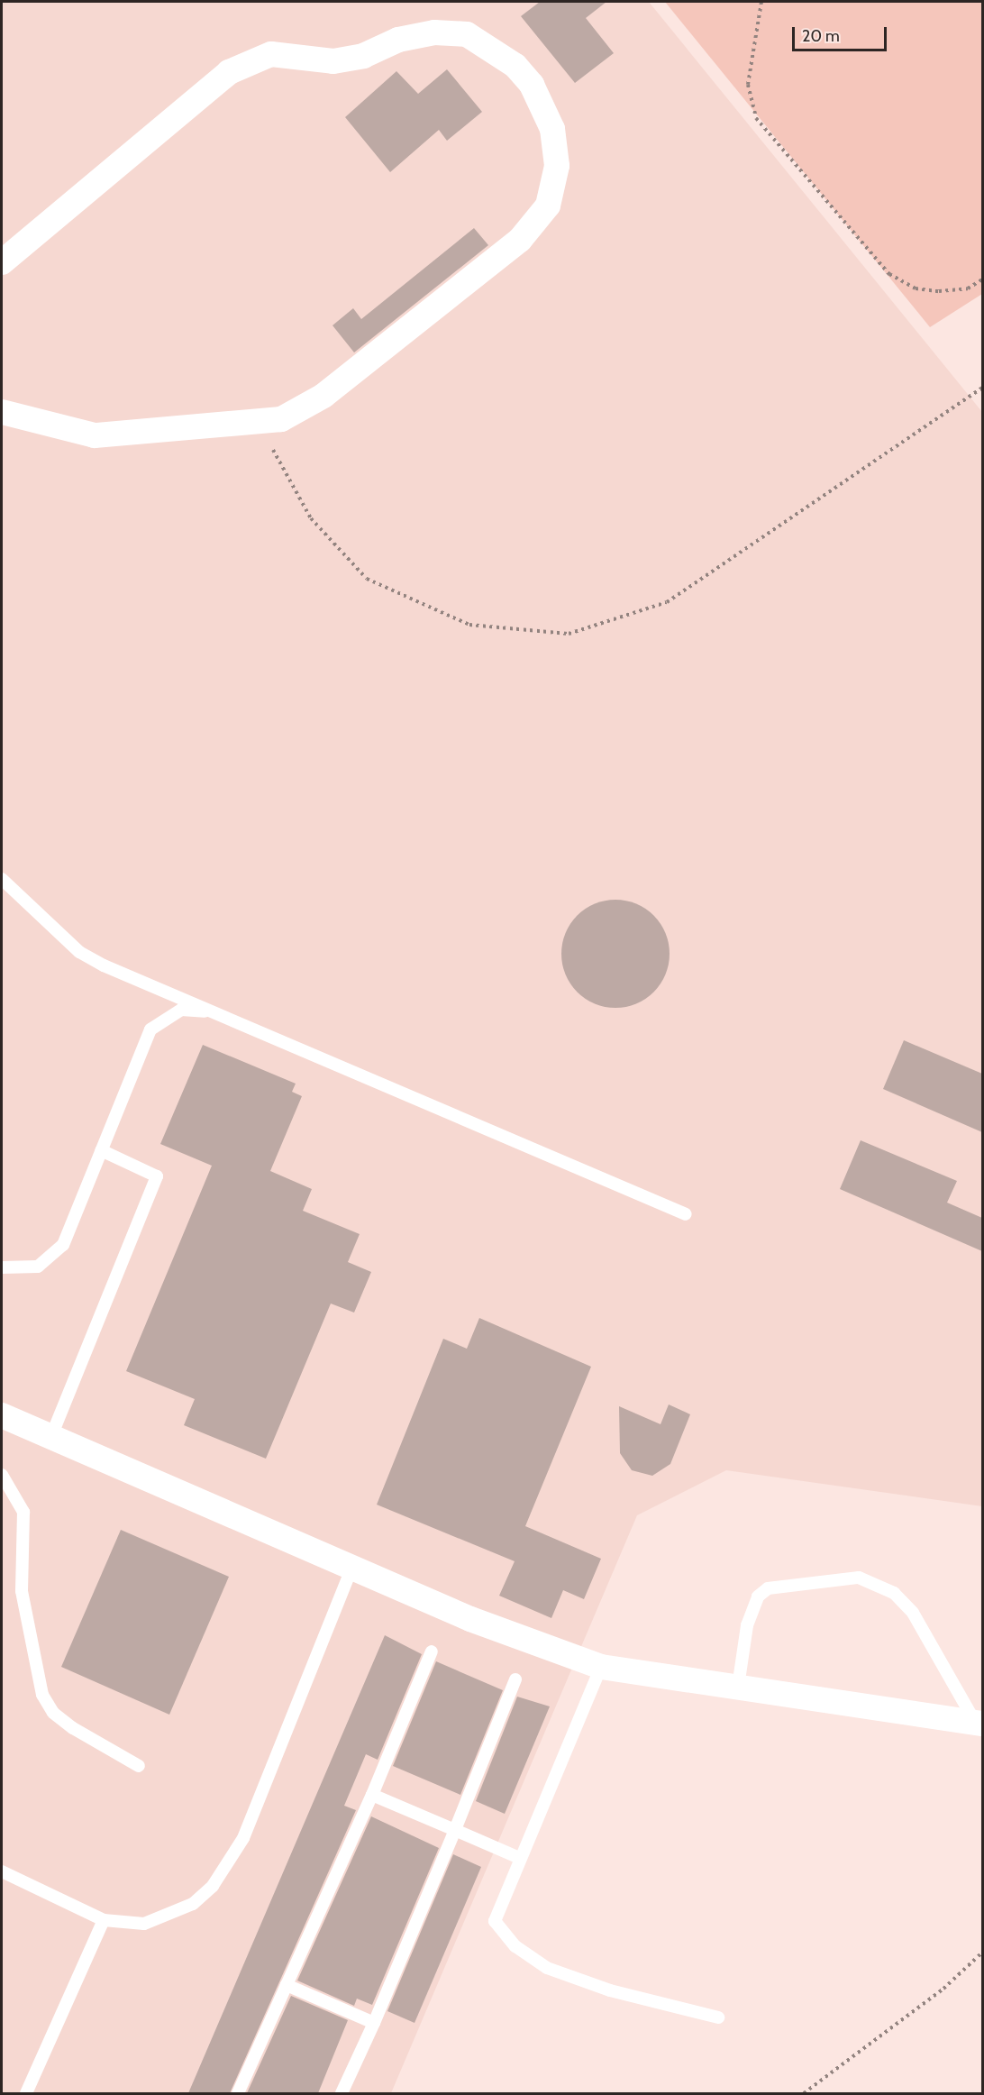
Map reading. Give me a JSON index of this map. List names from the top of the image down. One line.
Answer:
{"scale_bar":"20 m"}
